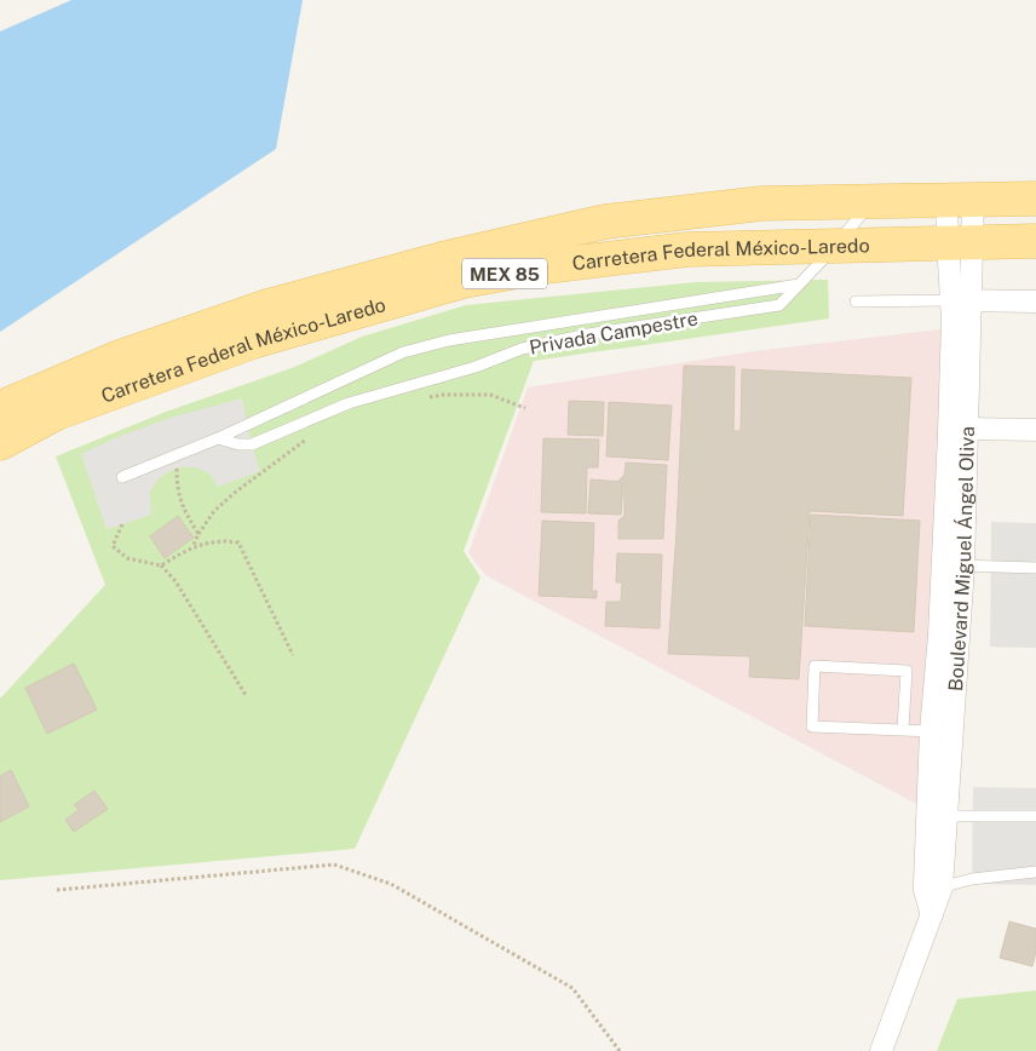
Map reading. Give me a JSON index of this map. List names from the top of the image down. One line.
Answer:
{"streets":{"main road":["Carretera Federal México-Laredo","MEX 85"],"street":["Boulevard Miguel Ángel Oliva"],"lane":["Privada Campestre"]},"crossings":[["Carretera Federal México-Laredo","Privada Campestre"],["Carretera Federal México-Laredo","Boulevard Miguel Ángel Oliva"]]}
